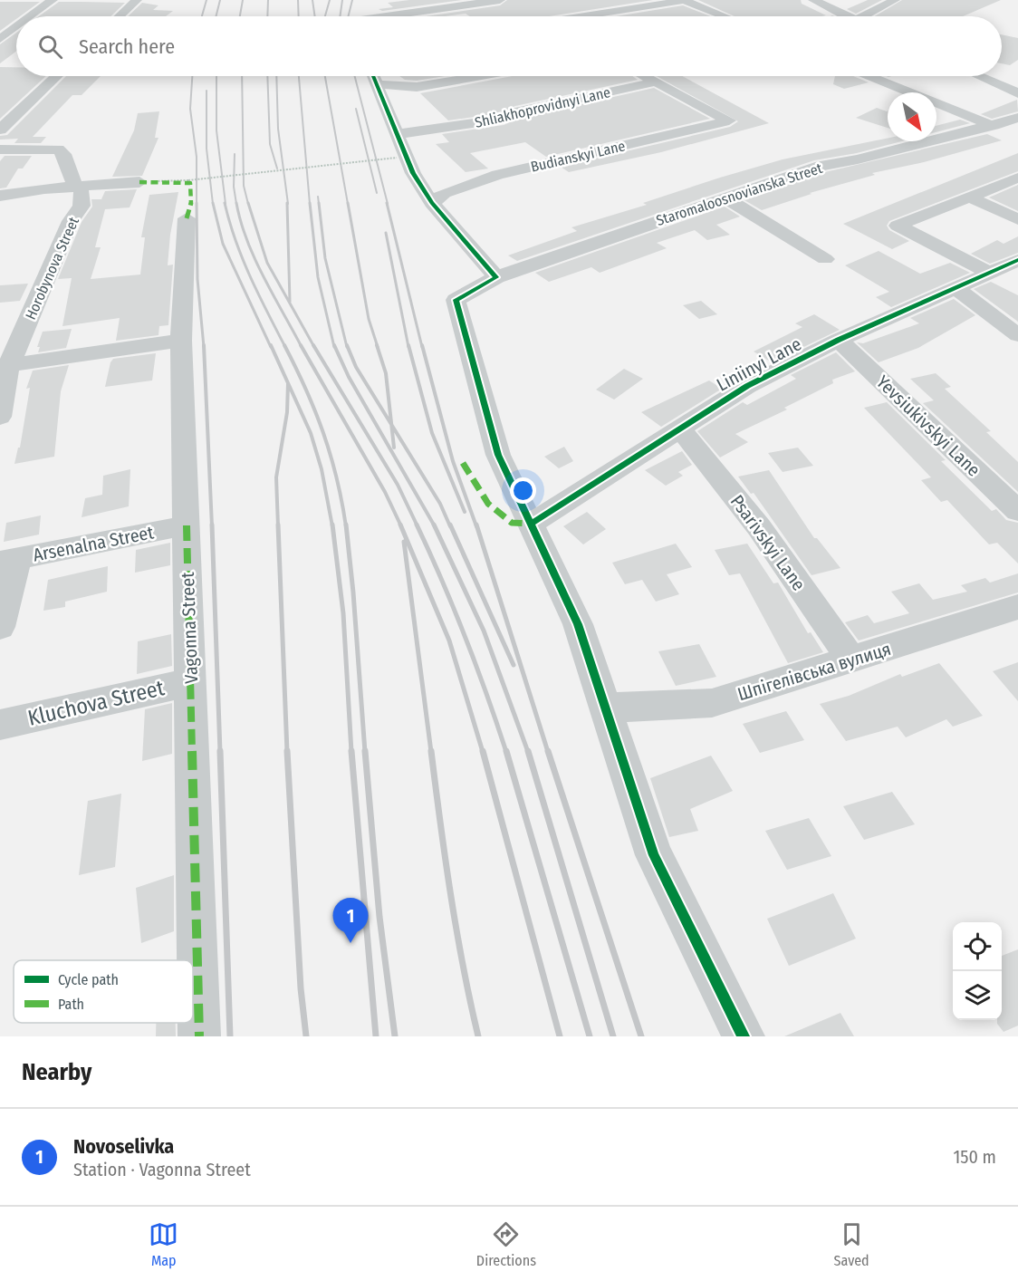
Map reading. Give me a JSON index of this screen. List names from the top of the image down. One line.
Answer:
{"streets":{"street":["Shliakhoprovidnyi Lane","Budianskyi Lane","Staromaloosnovianska Street","Horobynova Street","Liniinyi Lane","Yevsiukivskyi Lane","Psarivskyi Lane","Arsenalna Street","Vagonna Street","Шпігелівська вулиця","Kluchova Street"]},"crossings":[["Shliakhoprovidnyi Lane","Budianskyi Lane"],["Staromaloosnovianska Street","Liniinyi Lane"],["Liniinyi Lane","Yevsiukivskyi Lane"],["Liniinyi Lane","Psarivskyi Lane"],["Psarivskyi Lane","Шпігелівська вулиця"],["Arsenalna Street","Vagonna Street"],["Vagonna Street","Kluchova Street"]],"legend":["Cycle path","Path"],"north":"bottom right","page":{"search":"Search here","pins":"1","heading":"Nearby","list":[{"mark":"1","name":"Novoselivka","note":"Station · Vagonna Street","value":"150 m"}],"nav":["Map","Directions","Saved"]}}
